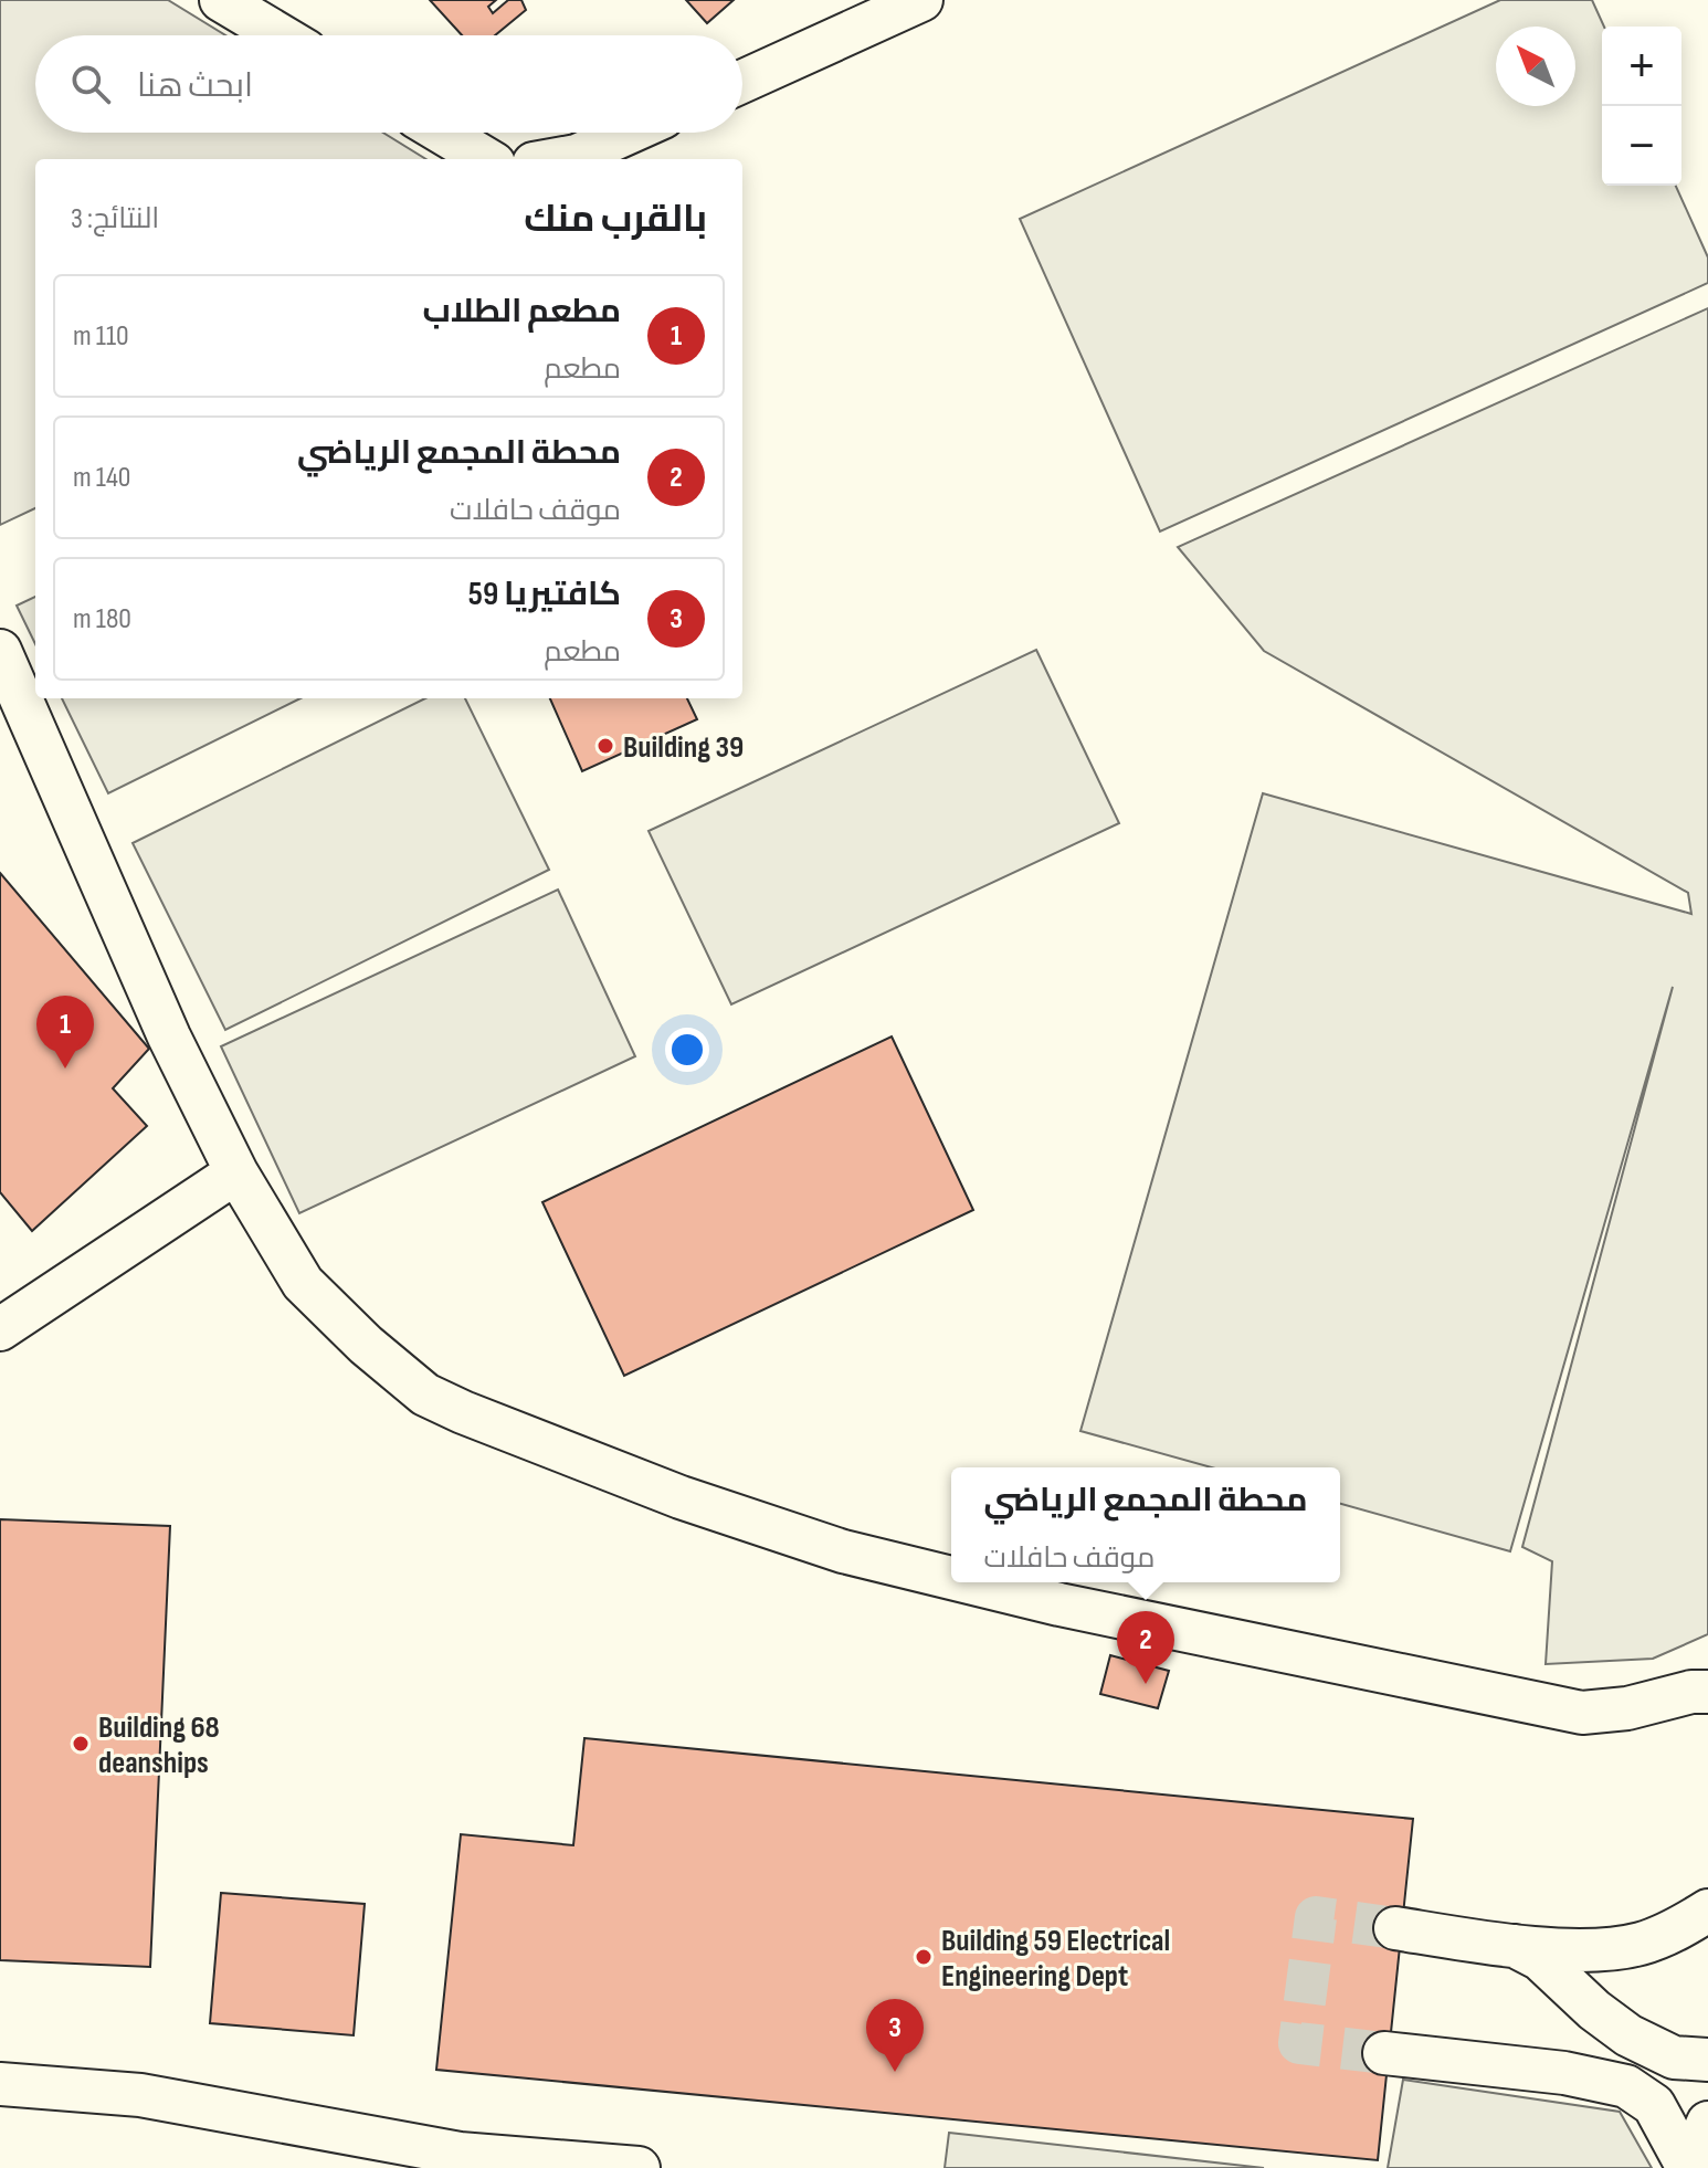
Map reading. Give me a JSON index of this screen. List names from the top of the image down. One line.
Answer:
{"places":["Building 39","Building 68 deanships","Building 59 Electrical Engineering Dept"],"north":"top left","page":{"map_buttons":["+","−"],"search":"ابحث هنا","heading":["بالقرب منك","النتائج: 3"],"list":[{"mark":"1","name":"مطعم الطلاب","note":"مطعم","value":"110 m"},{"mark":"2","name":"محطة المجمع الرياضي","note":"موقف حافلات","value":"140 m"},{"mark":"3","name":"كافتيريا 59","note":"مطعم","value":"180 m"}],"pins":["1","2","3"],"popup":["محطة المجمع الرياضي","موقف حافلات"]}}
